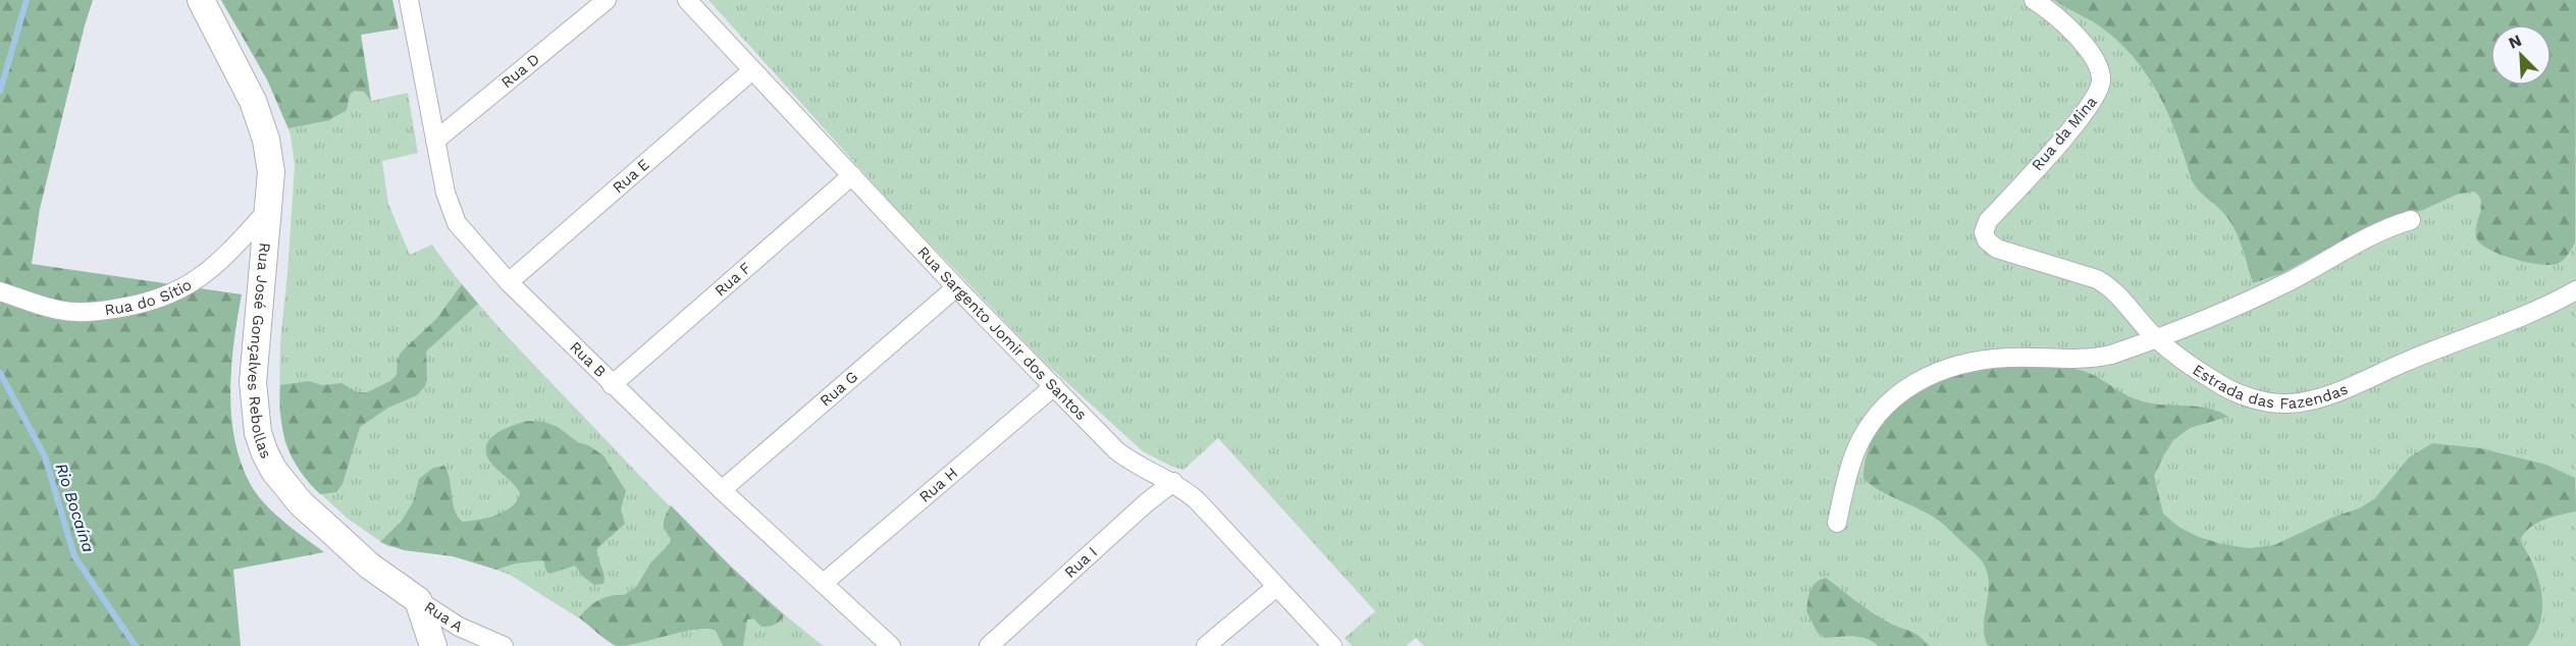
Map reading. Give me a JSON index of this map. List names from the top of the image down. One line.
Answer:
{"streets":{"street":["Rua D","Rua da Mina","Rua E","Rua F","Rua do Sítio","Rua Sargento Jomir dos Santos","Rua José Gonçalves Rebollas","Rua B","Estrada das Fazendas","Rua G","Rua H","Rua I","Rua A"]},"crossings":[["Rua D","Rua B"],["Rua da Mina","Estrada das Fazendas"],["Rua E","Rua Sargento Jomir dos Santos"],["Rua E","Rua B"],["Rua F","Rua Sargento Jomir dos Santos"],["Rua F","Rua B"],["Rua do Sítio","Rua José Gonçalves Rebollas"],["Rua Sargento Jomir dos Santos","Rua G"],["Rua Sargento Jomir dos Santos","Rua H"],["Rua Sargento Jomir dos Santos","Rua I"],["Rua José Gonçalves Rebollas","Rua A"],["Rua B","Rua G"],["Rua B","Rua H"]],"water":["Rio Bocaína"],"north":"top left"}
